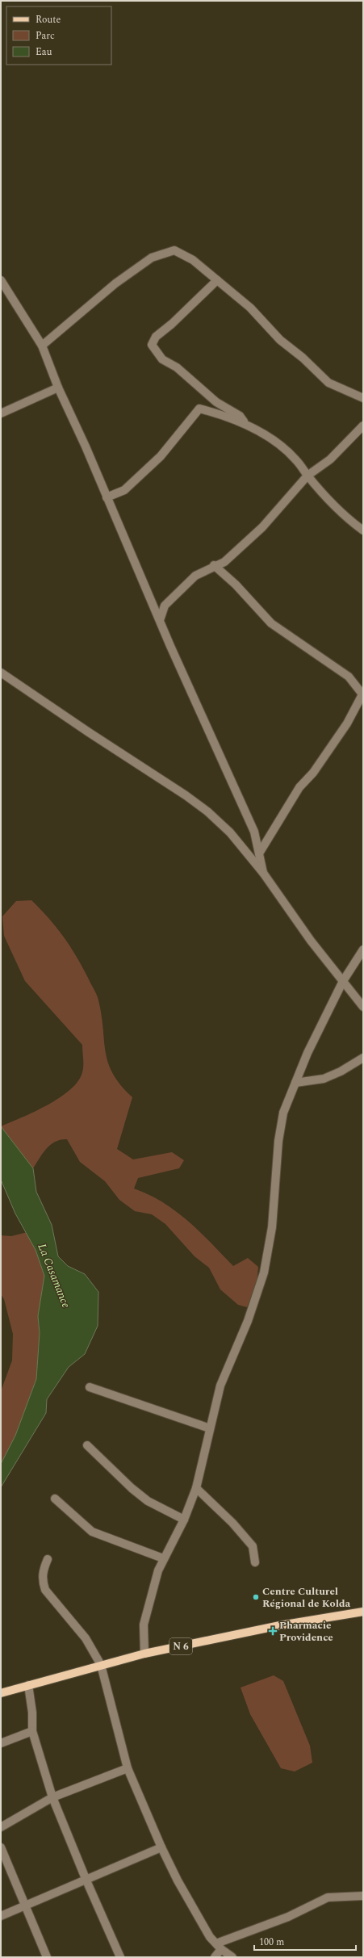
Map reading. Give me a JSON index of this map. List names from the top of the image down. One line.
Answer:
{"streets":{"main road":["N 6"]},"water":["La Casamance"],"places":{"other":["Centre Culturel Régional de Kolda"],"health":["Pharmacie Providence"]},"legend":["Route","Parc","Eau"],"scale_bar":"100 m"}
